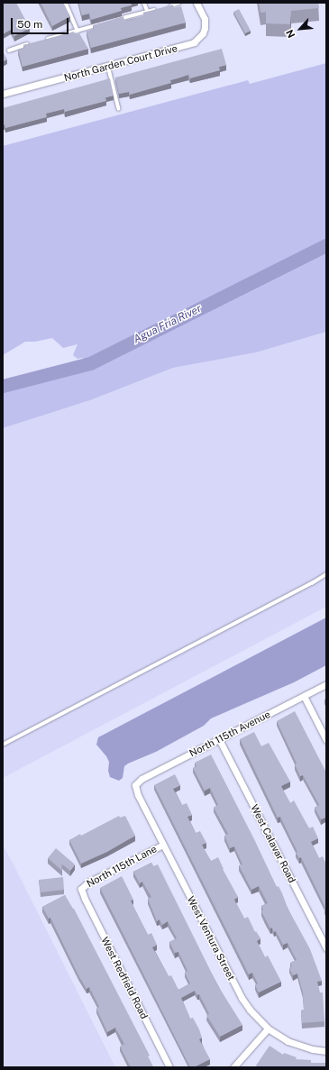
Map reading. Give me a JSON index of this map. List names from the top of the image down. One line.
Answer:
{"streets":{"street":["North Garden Court Drive","North 115th Avenue","West Calavar Road","North 115th Lane","West Ventura Street","West Redfield Road"]},"crossings":[["North 115th Avenue","West Calavar Road"],["North 115th Avenue","West Ventura Street"],["North 115th Lane","West Ventura Street"],["North 115th Lane","West Redfield Road"]],"water":["Agua Fria River"],"scale_bar":"50 m","north":"bottom left"}
